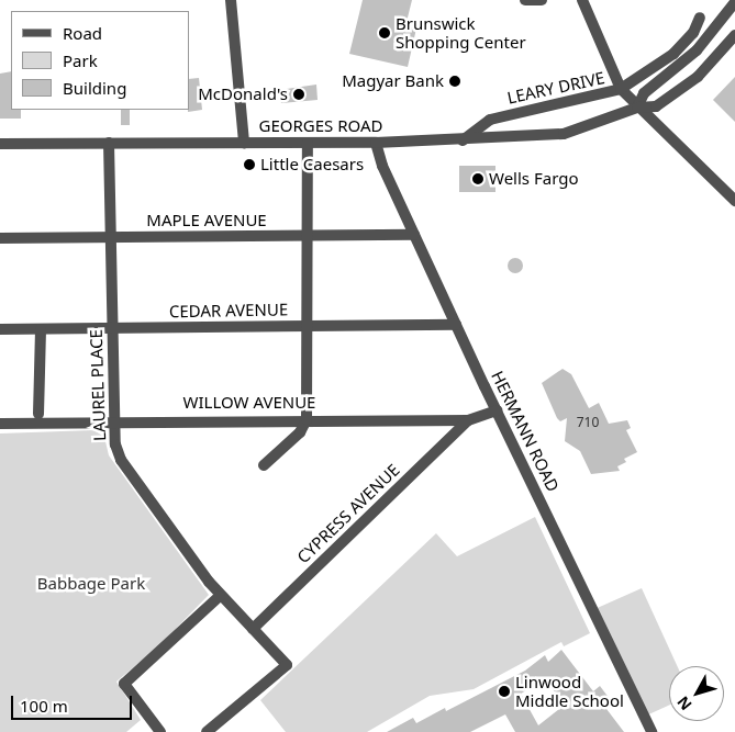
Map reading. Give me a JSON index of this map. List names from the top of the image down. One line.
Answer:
{"streets":{"street":["LEARY DRIVE","GEORGES ROAD","MAPLE AVENUE","CEDAR AVENUE","LAUREL PLACE","WILLOW AVENUE","HERMANN ROAD","CYPRESS AVENUE"]},"crossings":[["LEARY DRIVE","GEORGES ROAD"],["GEORGES ROAD","LAUREL PLACE"],["GEORGES ROAD","HERMANN ROAD"],["MAPLE AVENUE","LAUREL PLACE"],["MAPLE AVENUE","HERMANN ROAD"],["CEDAR AVENUE","LAUREL PLACE"],["CEDAR AVENUE","HERMANN ROAD"],["LAUREL PLACE","WILLOW AVENUE"],["LAUREL PLACE","CYPRESS AVENUE"],["WILLOW AVENUE","HERMANN ROAD"],["WILLOW AVENUE","CYPRESS AVENUE"]],"parks":["Babbage Park"],"places":["Brunswick Shopping Center","Magyar Bank","McDonald's","Little Caesars","Wells Fargo","Linwood Middle School"],"house_numbers":["710"],"legend":["Road","Park","Building"],"scale_bar":"100 m","north":"bottom left"}
